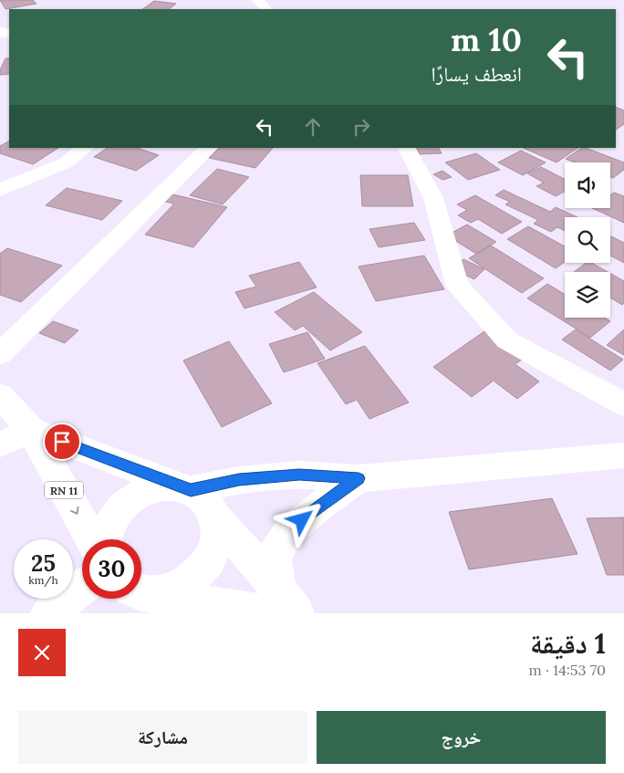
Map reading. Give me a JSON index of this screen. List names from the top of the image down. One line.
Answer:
{"streets":{"street":["RN 11"]},"page":{"turn":["10 m","انعطف يسارًا"],"speed":"25 km/h","limit":"30","heading":["1 دقيقة","70 m · 14:53"],"buttons":["خروج","مشاركة"]}}
